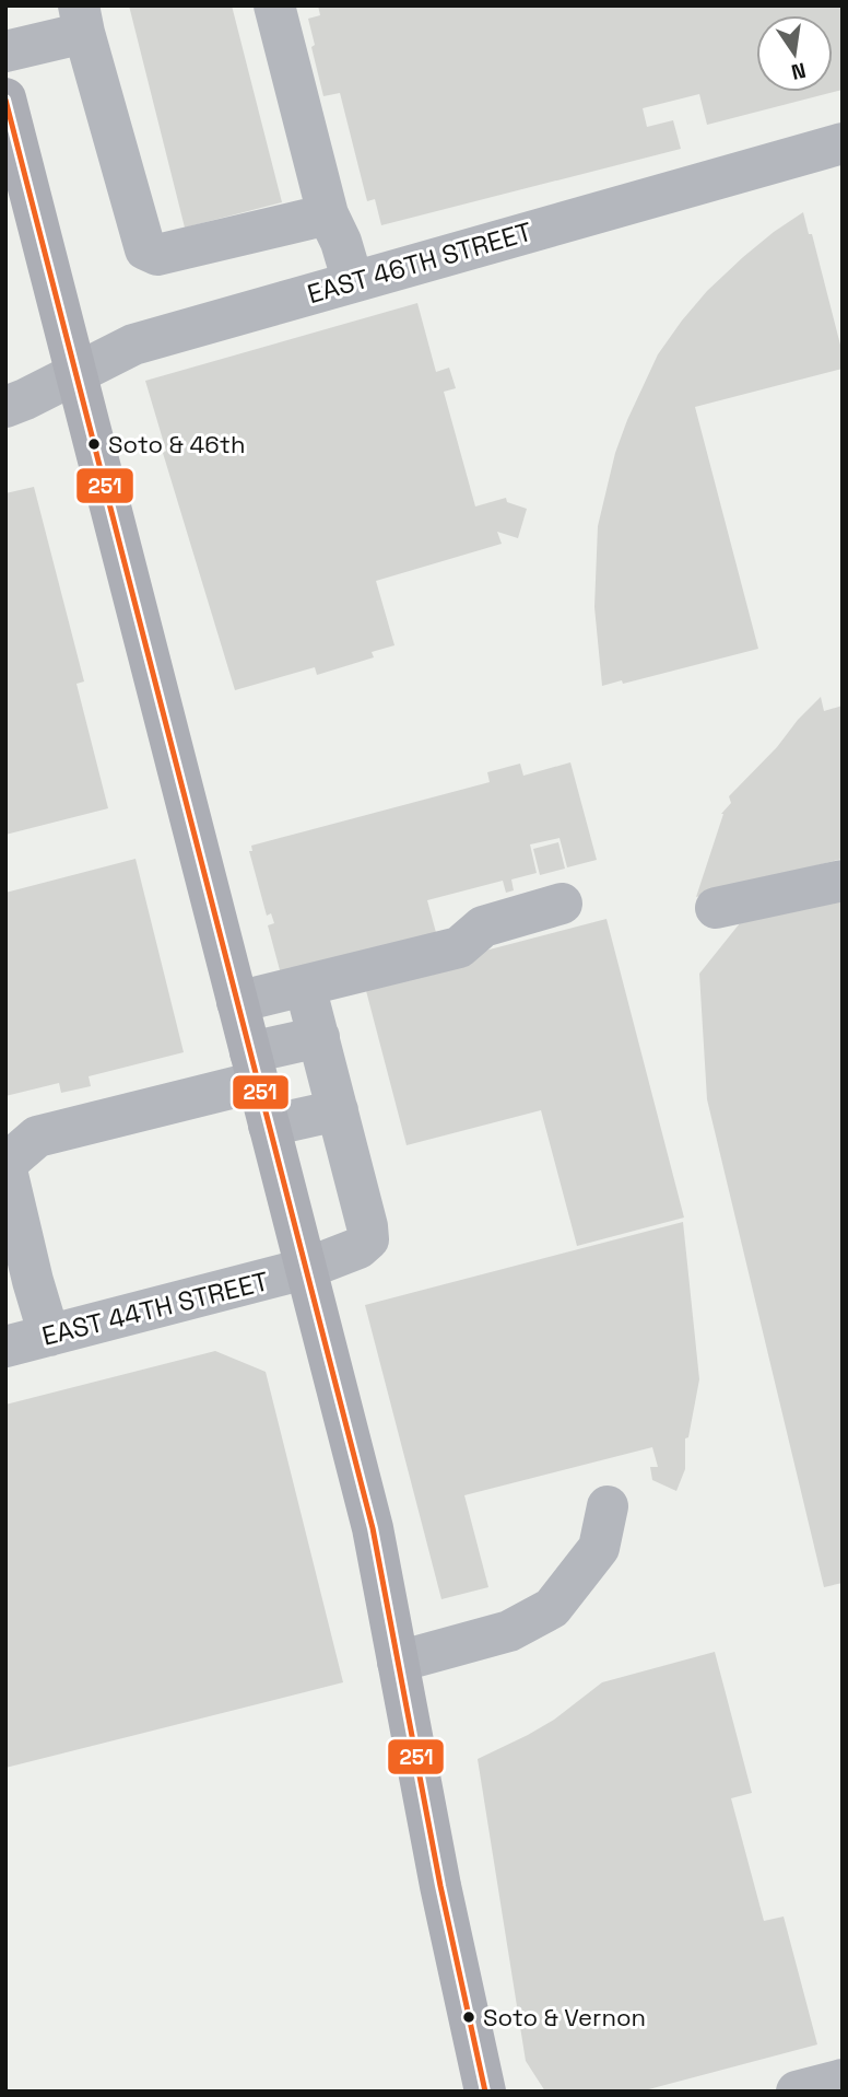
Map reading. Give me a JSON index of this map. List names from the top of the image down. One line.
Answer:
{"streets":{"street":["EAST 46TH STREET","EAST 44TH STREET"]},"places":["Soto & 46th","Soto & Vernon"],"lines":["transit line 251"],"north":"bottom"}
